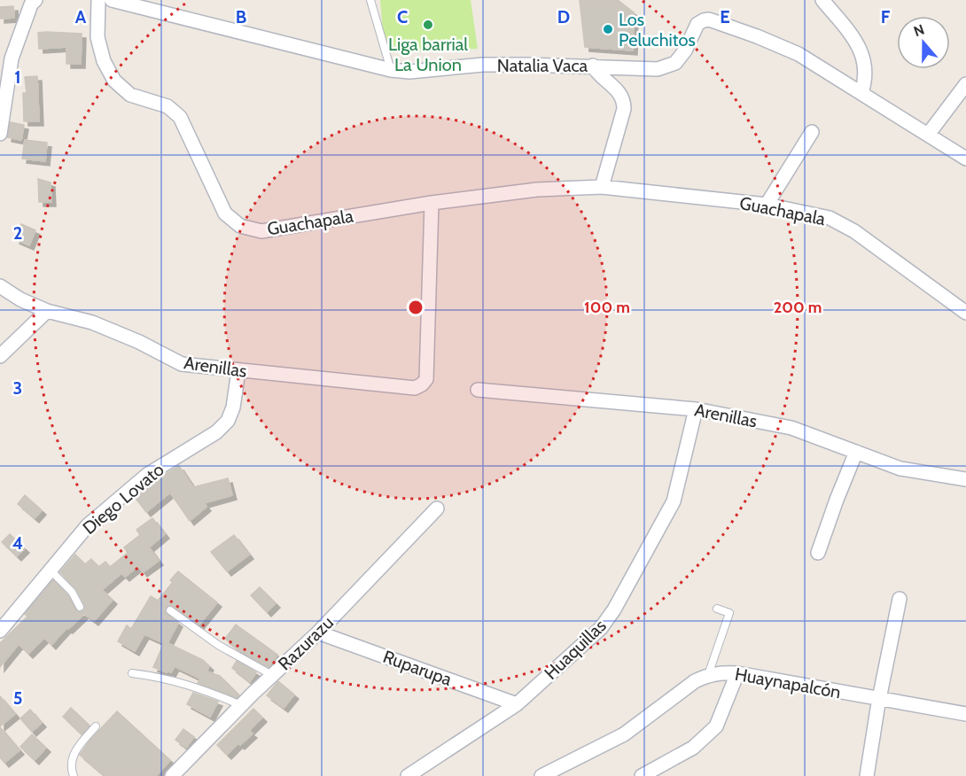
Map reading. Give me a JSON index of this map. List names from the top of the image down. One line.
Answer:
{"streets":{"street":["Natalia Vaca","Guachapala","Arenillas","Diego Lovato","Razurazu","Huaquillas","Ruparupa","Huaynapalcón"]},"crossings":[["Guachapala","Arenillas"],["Arenillas","Diego Lovato"],["Arenillas","Huaquillas"],["Razurazu","Ruparupa"],["Huaquillas","Ruparupa"]],"places":["Liga barrial La Union","Los Peluchitos"],"north":"top","grid":{"columns":["A","B","C","D","E","F"],"rows":["1","2","3","4","5"]},"rings":["100 m","200 m"]}
